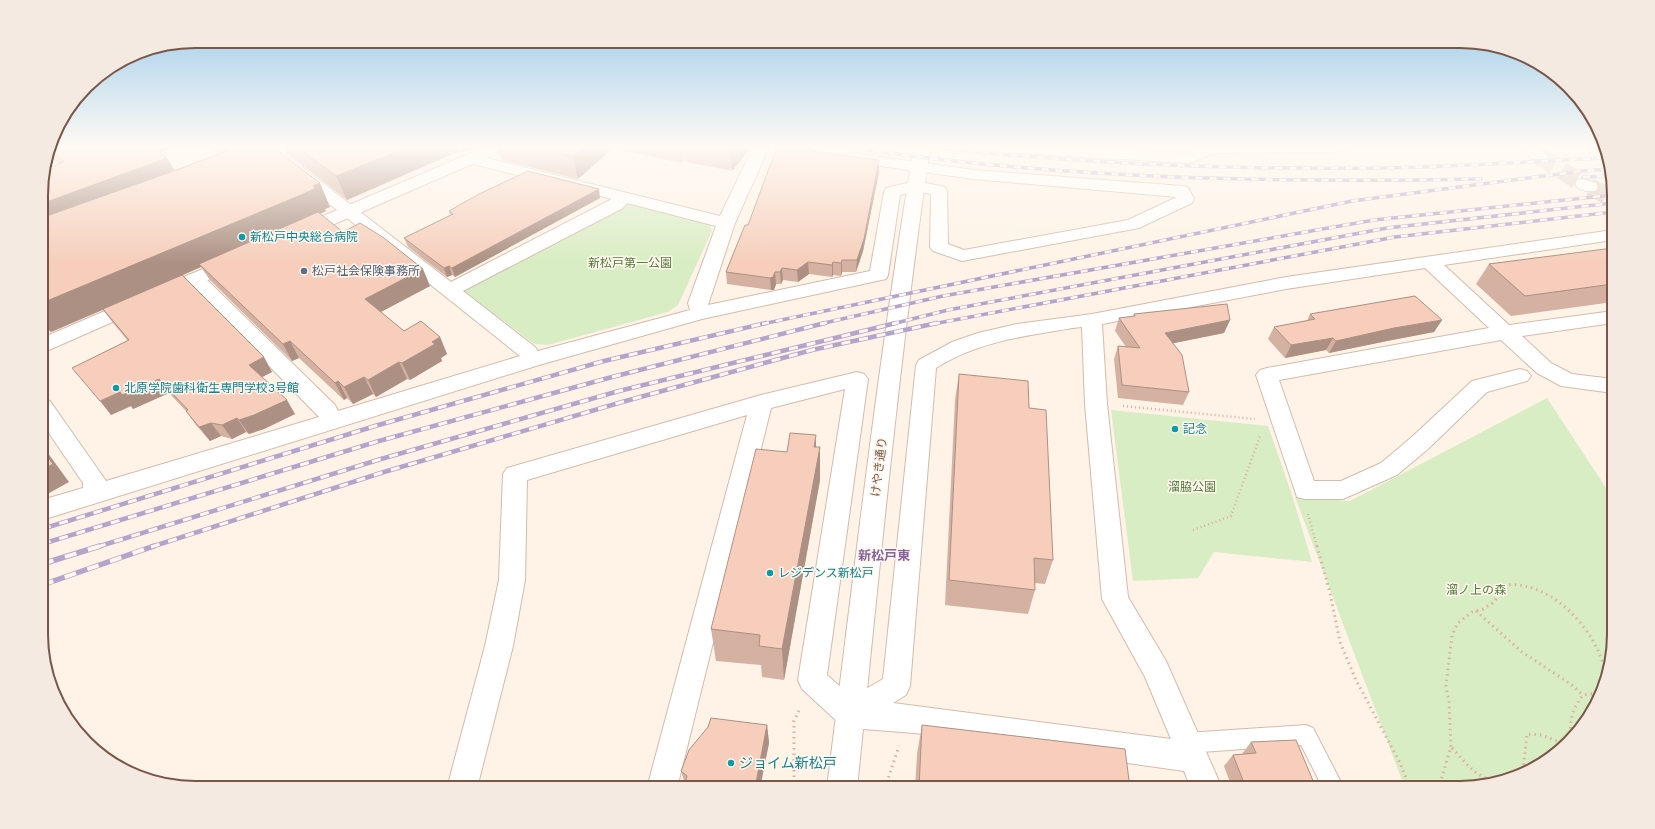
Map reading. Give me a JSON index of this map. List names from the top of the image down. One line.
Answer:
{"streets":{"street":["けやき通り"]},"districts":["新松戸東"],"parks":["新松戸第一公園","溜脇公園","溜ノ上の森"],"places":["新松戸中央総合病院","松戸社会保険事務所","北原学院歯科衛生専門学校3号館","記念","レジデンス新松戸","ジョイム新松戸"]}
